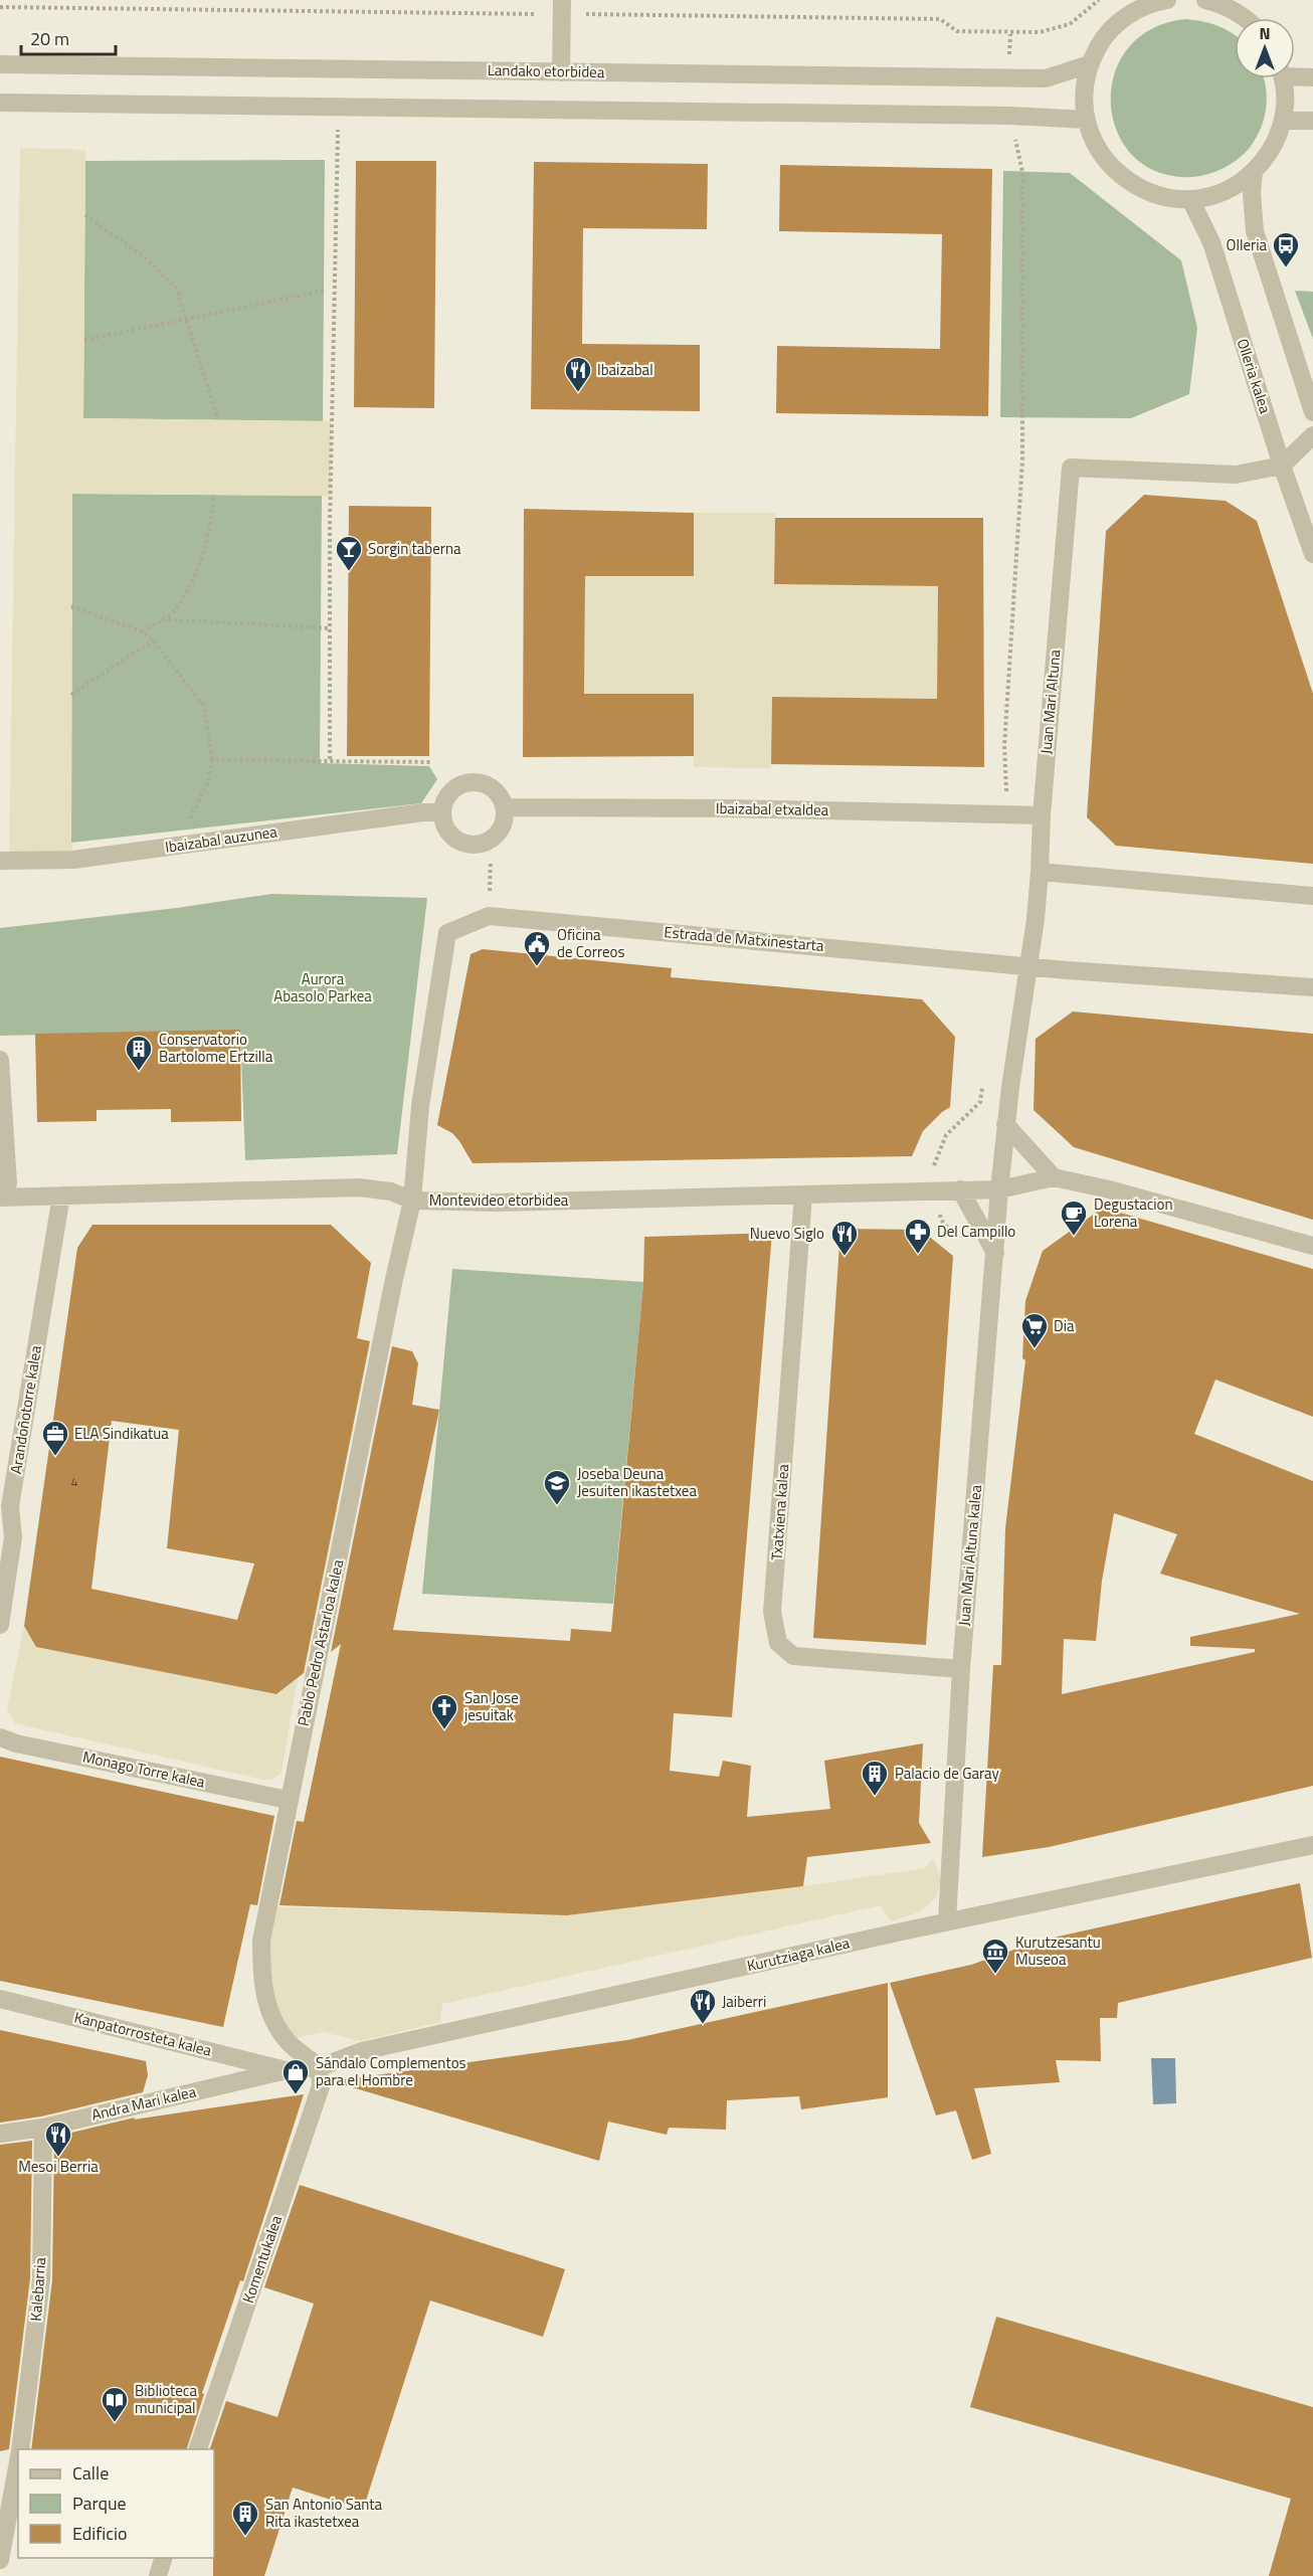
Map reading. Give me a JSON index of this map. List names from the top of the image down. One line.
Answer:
{"streets":{"street":["Landako etorbidea","Olleria kalea","Juan Mari Altuna","Ibaizabal etxaldea","Ibaizabal auzunea","Estrada de Matxinestarta","Montevideo etorbidea","Arandoñotorre kalea","Txatxiena kalea","Juan Mari Altuna kalea","Pablo Pedro Astarloa kalea","Monago Torre kalea","Kurutziaga kalea","Kanpatorrosteta kalea","Andra Mari kalea","Komentukalea","Kalebarria"]},"crossings":[["Olleria kalea","Juan Mari Altuna"],["Juan Mari Altuna","Ibaizabal etxaldea"],["Juan Mari Altuna","Estrada de Matxinestarta"],["Juan Mari Altuna","Montevideo etorbidea"],["Juan Mari Altuna","Juan Mari Altuna kalea"],["Ibaizabal etxaldea","Ibaizabal auzunea"],["Estrada de Matxinestarta","Montevideo etorbidea"],["Estrada de Matxinestarta","Pablo Pedro Astarloa kalea"],["Montevideo etorbidea","Arandoñotorre kalea"],["Montevideo etorbidea","Txatxiena kalea"],["Montevideo etorbidea","Juan Mari Altuna kalea"],["Montevideo etorbidea","Pablo Pedro Astarloa kalea"],["Txatxiena kalea","Juan Mari Altuna kalea"],["Juan Mari Altuna kalea","Kurutziaga kalea"],["Pablo Pedro Astarloa kalea","Monago Torre kalea"],["Pablo Pedro Astarloa kalea","Kurutziaga kalea"],["Pablo Pedro Astarloa kalea","Komentukalea"],["Kurutziaga kalea","Kanpatorrosteta kalea"],["Kurutziaga kalea","Andra Mari kalea"],["Kurutziaga kalea","Komentukalea"],["Kanpatorrosteta kalea","Andra Mari kalea"],["Andra Mari kalea","Kalebarria"]],"parks":["Aurora Abasolo Parkea"],"places":{"bus stop":["Olleria"],"restaurant":["Ibaizabal","Nuevo Siglo","Jaiberri","Mesoi Berria"],"bar":["Sorgin taberna"],"public building":["Oficina de Correos"],"building":["Conservatorio Bartolome Ertzilla","Palacio de Garay","San Antonio Santa Rita ikastetxea"],"cafe":["Degustacion Lorena"],"pharmacy":["Del Campillo"],"supermarket":["Dia"],"office":["ELA Sindikatua"],"school or university":["Joseba Deuna Jesuiten ikastetxea"],"church":["San Jose jesuitak"],"museum":["Kurutzesantu Museoa"],"shop":["Sándalo Complementos para el Hombre"],"library":["Biblioteca municipal"]},"house_numbers":["4"],"legend":["Calle","Parque","Edificio"],"scale_bar":"20 m","north":"top"}
